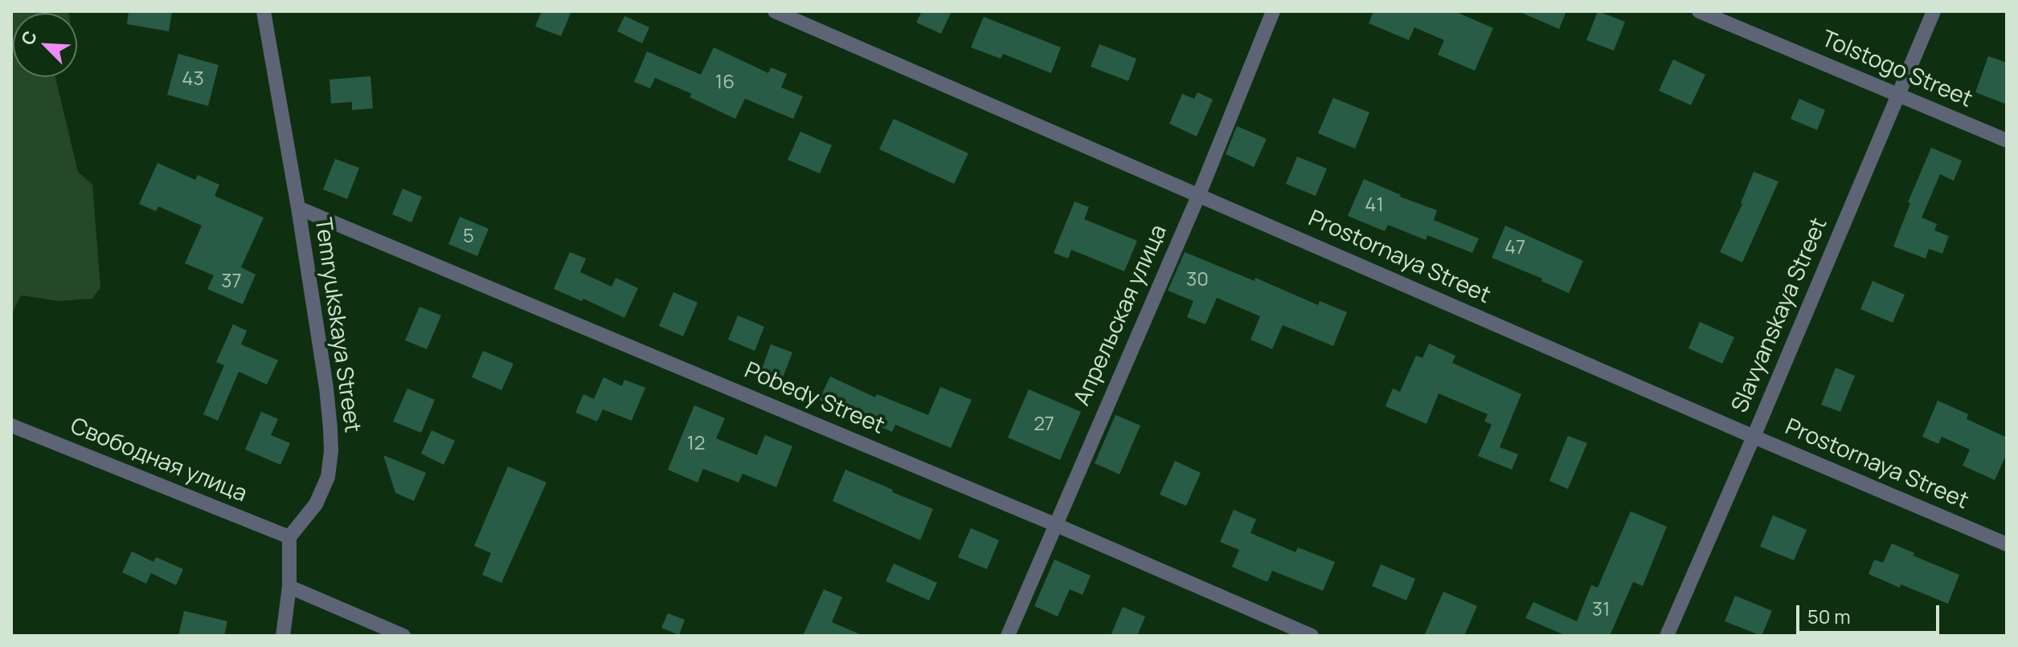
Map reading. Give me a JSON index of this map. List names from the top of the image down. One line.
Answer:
{"streets":{"street":["Tolstogo Street","Prostornaya Street","Апрельская улица","Slavyanskaya Street","Temryukskaya Street","Pobedy Street","Свободная улица"]},"crossings":[["Tolstogo Street","Slavyanskaya Street"],["Prostornaya Street","Апрельская улица"],["Prostornaya Street","Slavyanskaya Street"],["Апрельская улица","Pobedy Street"],["Temryukskaya Street","Pobedy Street"],["Temryukskaya Street","Свободная улица"]],"house_numbers":["43","16","41","5","47","30","37","27","12","31"],"scale_bar":"50 m","north":"top left"}
